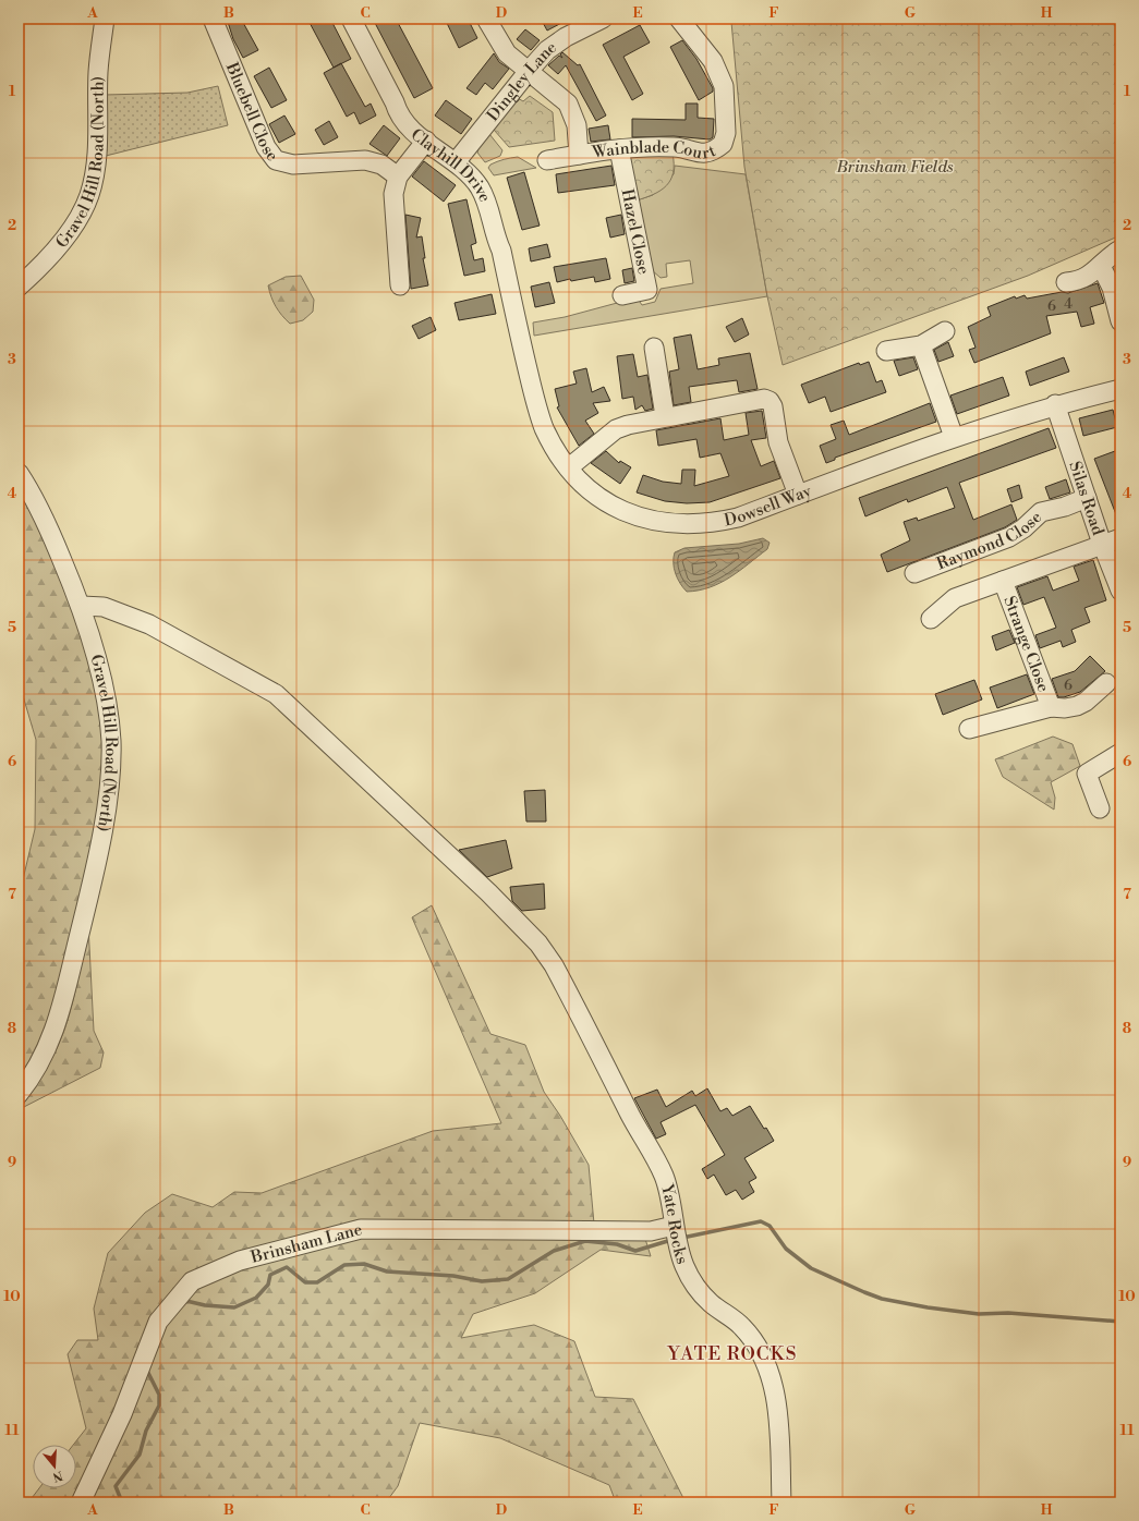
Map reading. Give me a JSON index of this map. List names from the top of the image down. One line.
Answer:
{"streets":{"street":["Dingley Lane","Bluebell Close","Wainblade Court","Gravel Hill Road (North)","Clayhill Drive","Hazel Close","Silas Road","Dowsell Way","Raymond Close","Strange Close","Yate Rocks","Brinsham Lane"]},"crossings":[["Dingley Lane","Clayhill Drive"],["Wainblade Court","Hazel Close"],["Gravel Hill Road (North)","Yate Rocks"],["Clayhill Drive","Dowsell Way"],["Silas Road","Dowsell Way"],["Silas Road","Raymond Close"],["Silas Road","Strange Close"],["Yate Rocks","Brinsham Lane"]],"districts":["YATE ROCKS"],"parks":["Brinsham Fields"],"house_numbers":["4","6","6"],"north":"bottom","grid":{"columns":["A","B","C","D","E","F","G","H"],"rows":["1","2","3","4","5","6","7","8","9","10","11"]}}
